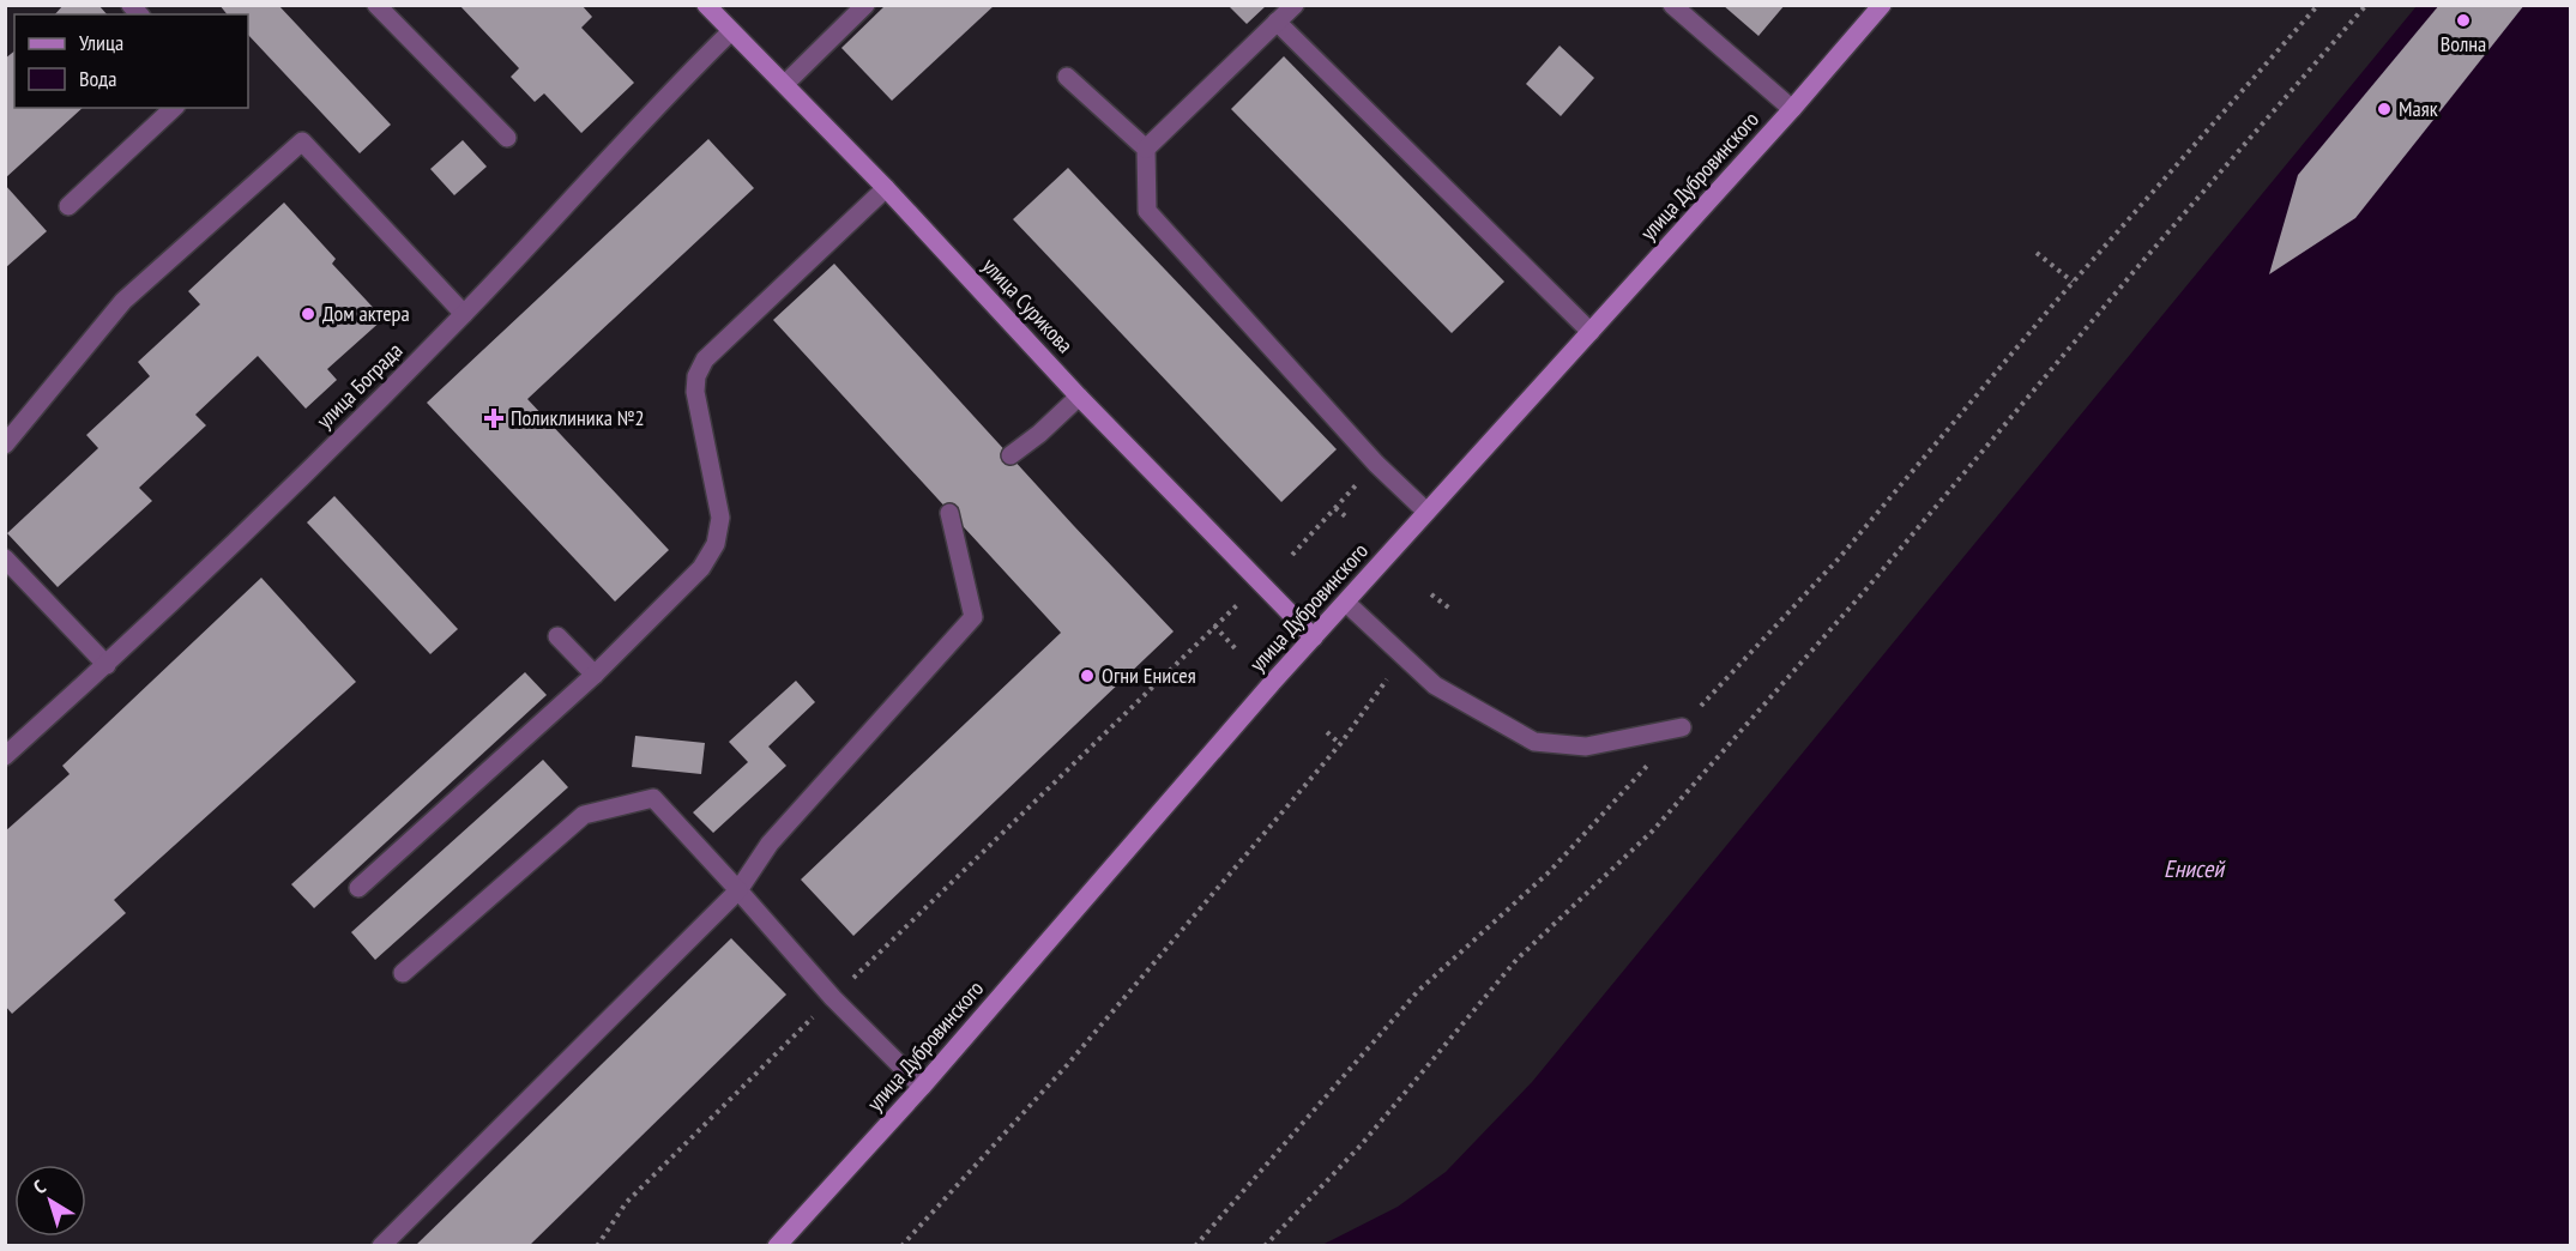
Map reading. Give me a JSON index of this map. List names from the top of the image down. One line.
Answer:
{"streets":{"main road":["улица Дубровинского","улица Сурикова"],"street":["улица Бограда"]},"crossings":[["улица Дубровинского","улица Сурикова"],["улица Сурикова","улица Бограда"]],"water":["Енисей"],"places":{"other":["Волна","Маяк","Дом актера","Огни Енисея"],"health":["Поликлиника №2"]},"legend":["Улица","Вода"],"north":"top left"}
